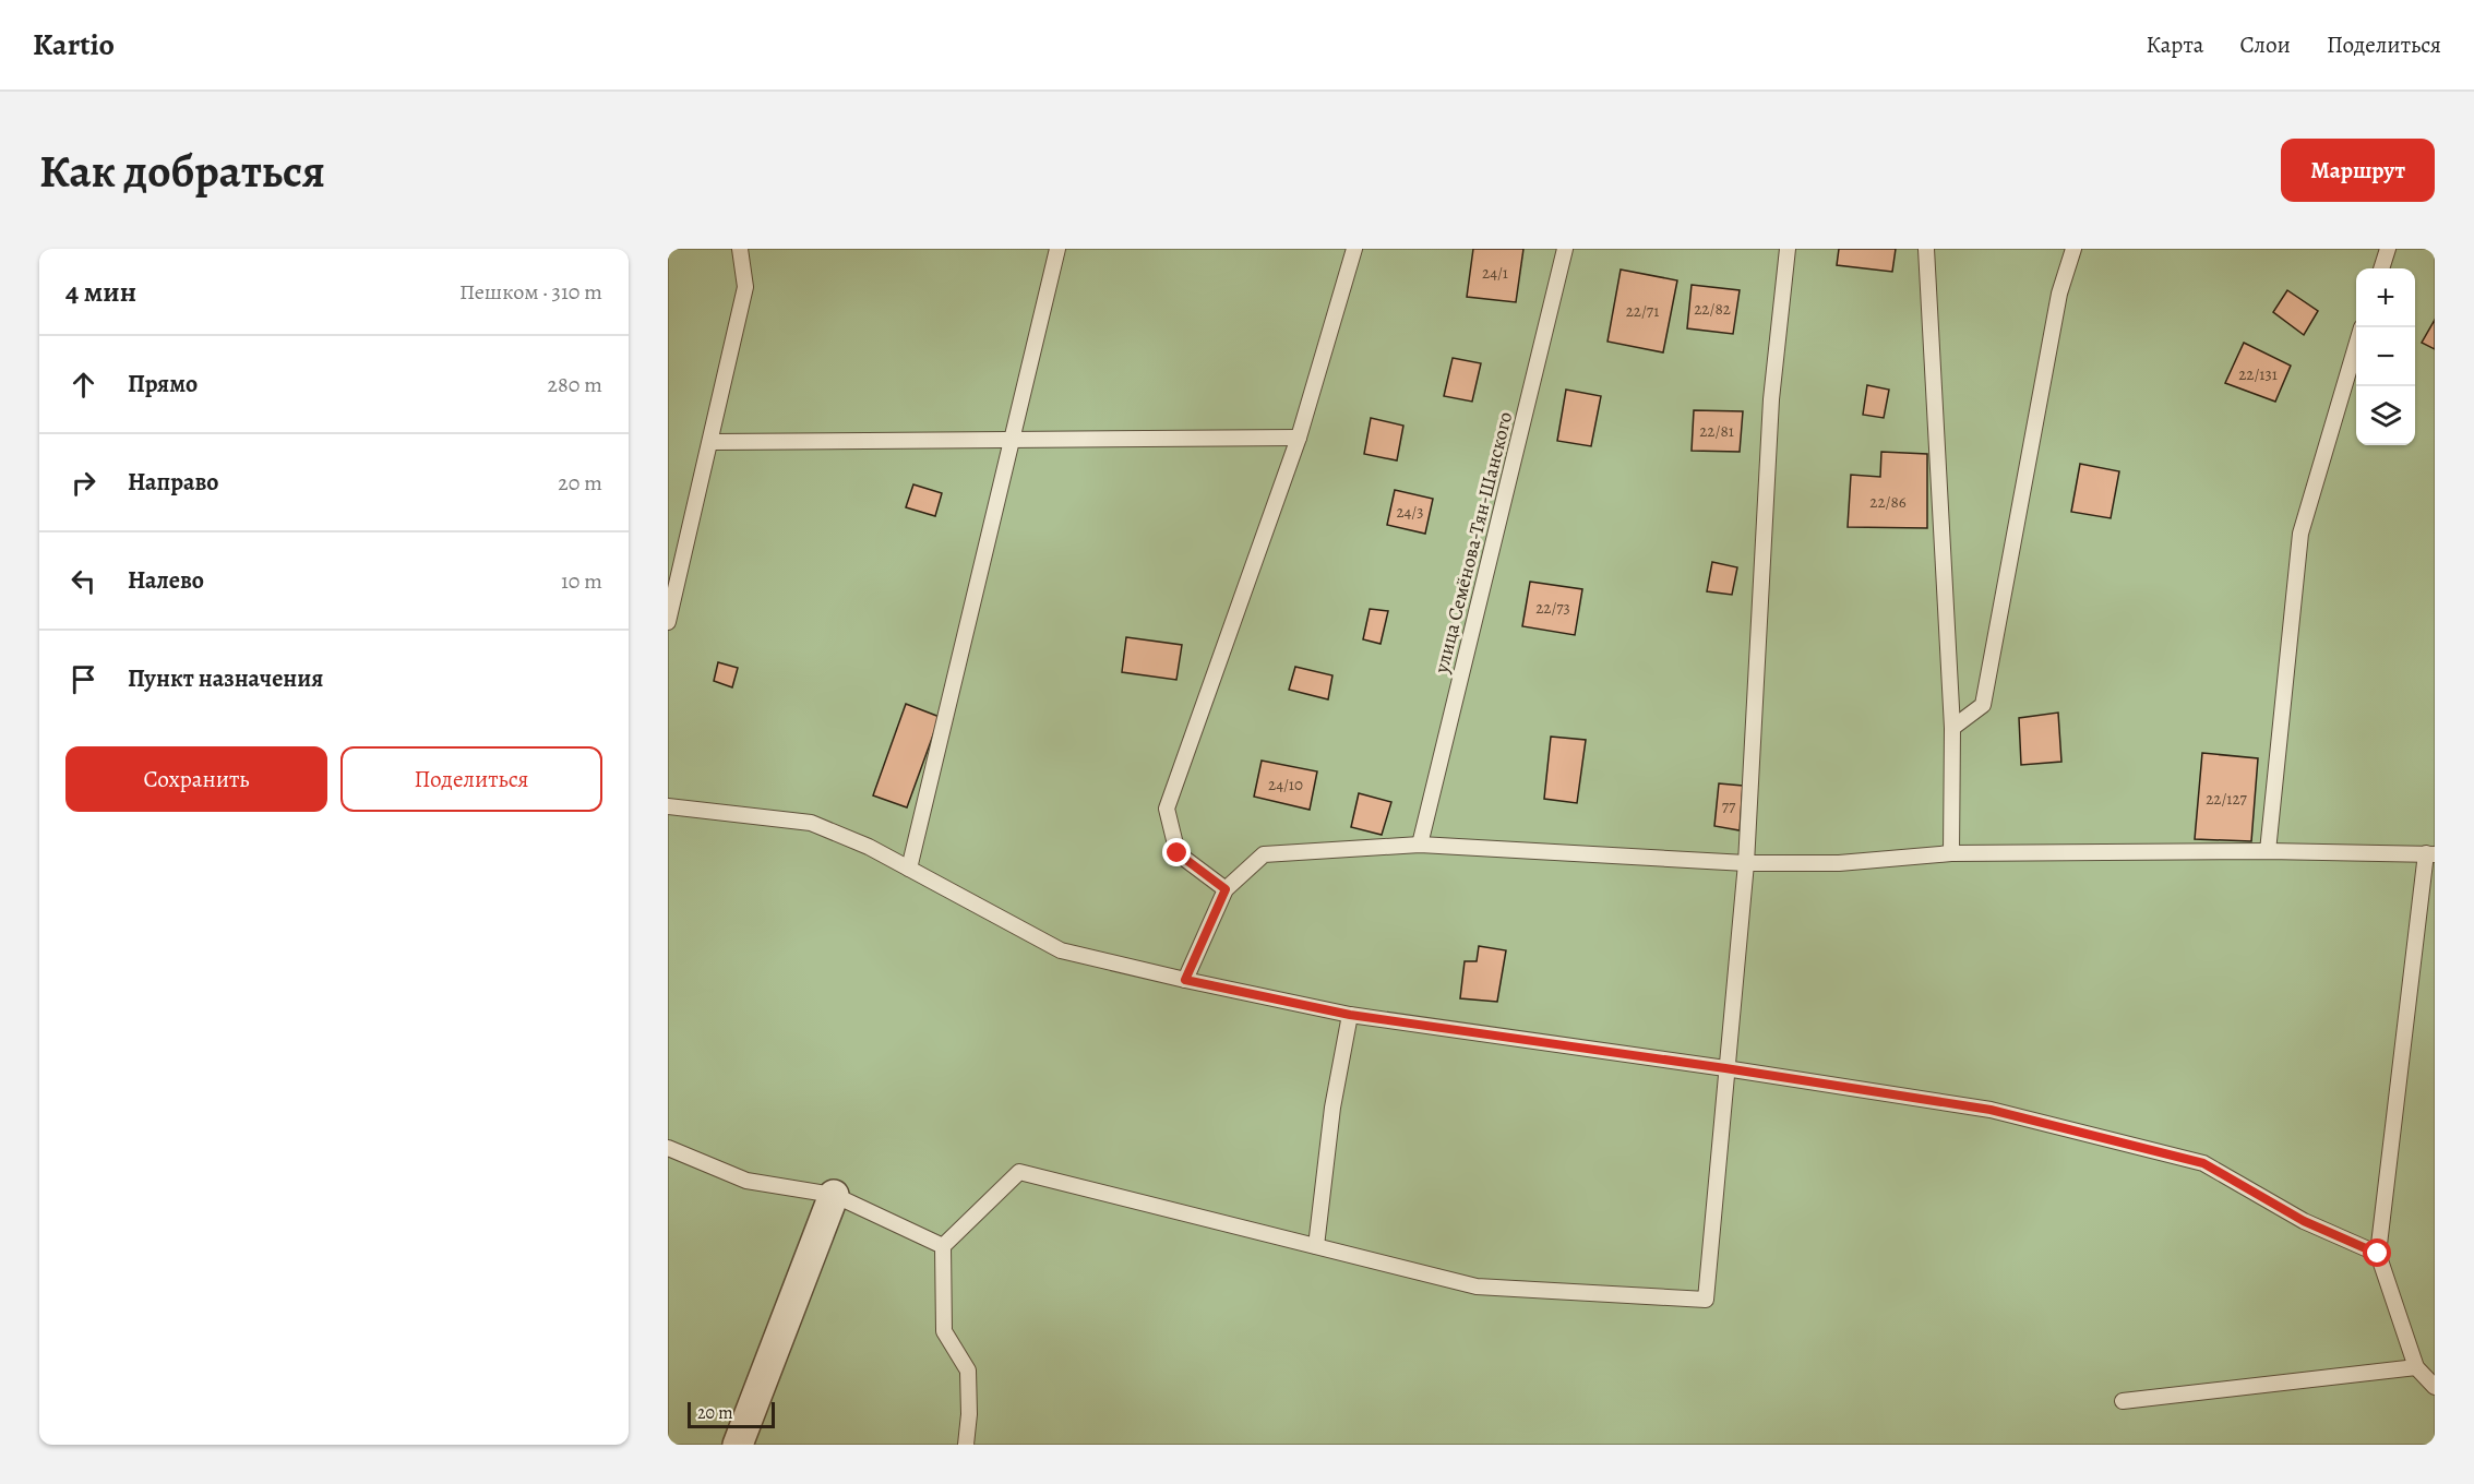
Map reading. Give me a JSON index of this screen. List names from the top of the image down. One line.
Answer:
{"streets":{"lane":["улица Семёнова-Тян-Шанского"]},"house_numbers":["24/1","22/82","22/71","22/131","22/81","22/86","24/3","22/73","24/10","22/127","77"],"scale_bar":"20 m","page":{"header":"Kartio","nav":["Карта","Слои","Поделиться"],"buttons":["Маршрут",["Сохранить","Поделиться"]],"title":"Как добраться","heading":["4 мин","Пешком · 310 m"],"map_buttons":["+","−"],"list":[["Прямо","280 m"],["Направо","20 m"],["Налево","10 m"],"Пункт назначения"],"scale":"20 m"}}
